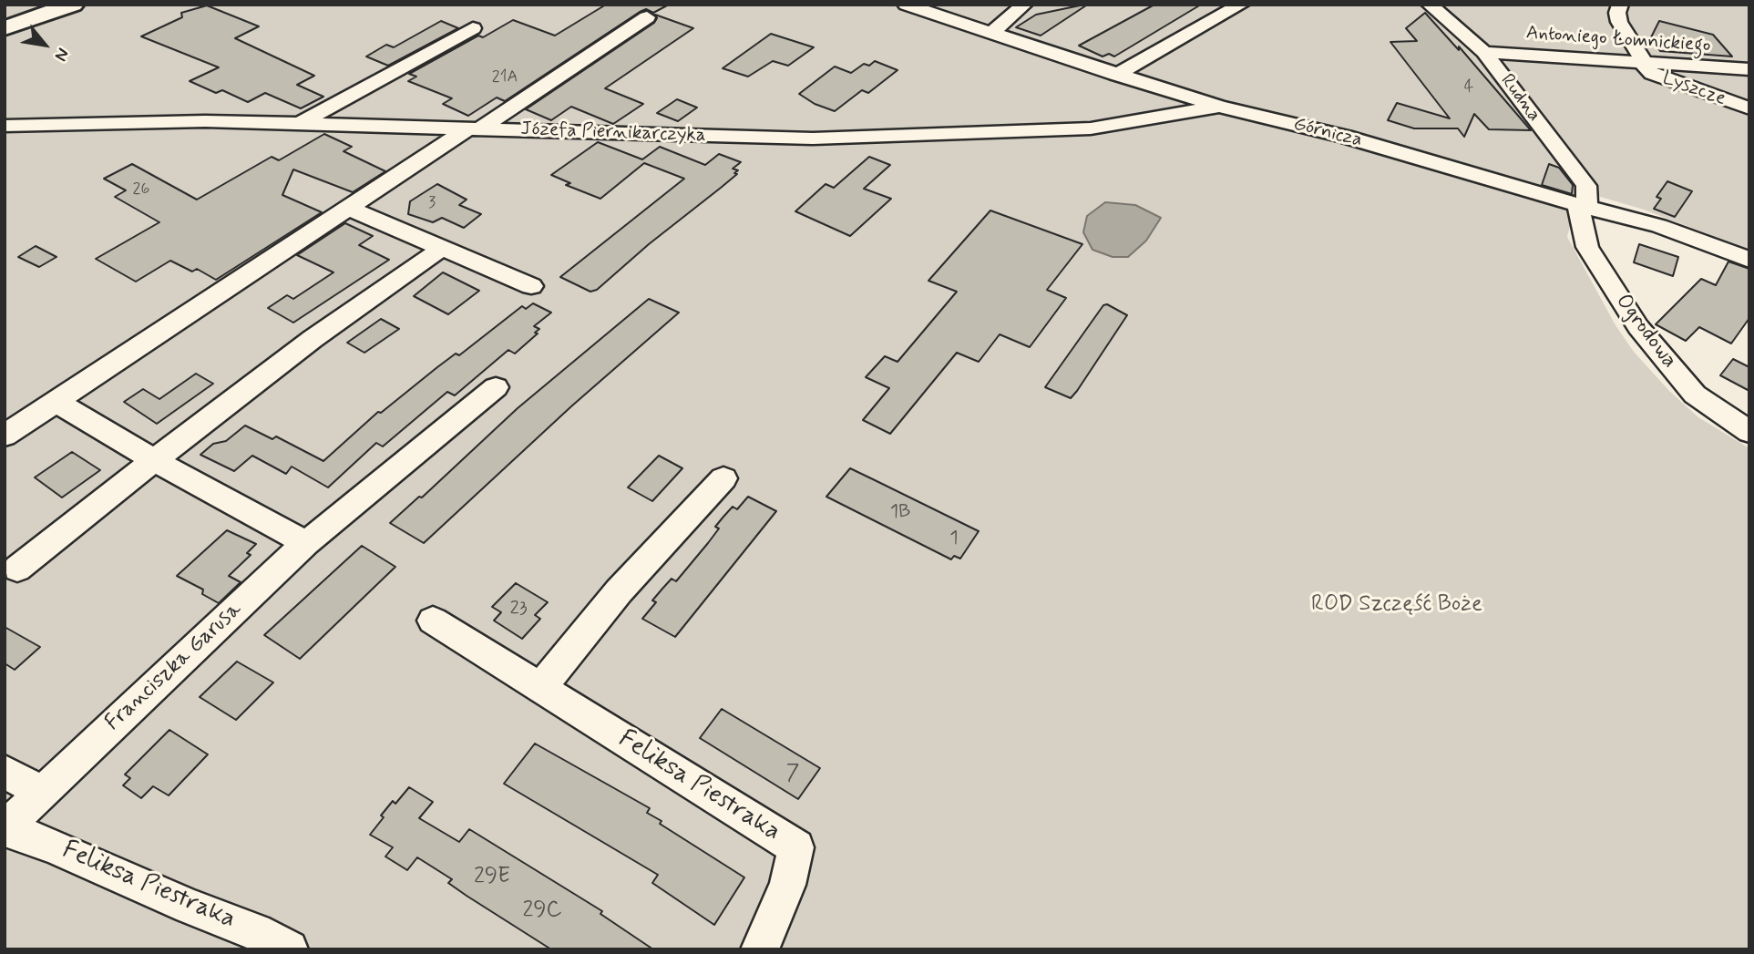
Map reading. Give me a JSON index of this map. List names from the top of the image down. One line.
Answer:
{"streets":{"street":["Antoniego Łomnickiego","Lyszcze","Rudna","Józefa Piernikarczyka","Górnicza","Ogrodowa","Franciszka Garusa","Feliksa Piestraka"]},"crossings":[["Antoniego Łomnickiego","Lyszcze"],["Antoniego Łomnickiego","Rudna"],["Rudna","Górnicza"],["Rudna","Ogrodowa"],["Józefa Piernikarczyka","Górnicza"],["Górnicza","Ogrodowa"],["Franciszka Garusa","Feliksa Piestraka"]],"parks":["ROD Szczęść Boże"],"house_numbers":["21A","4","26","3","1B","1","23","7","29E","29C"],"north":"bottom right"}
